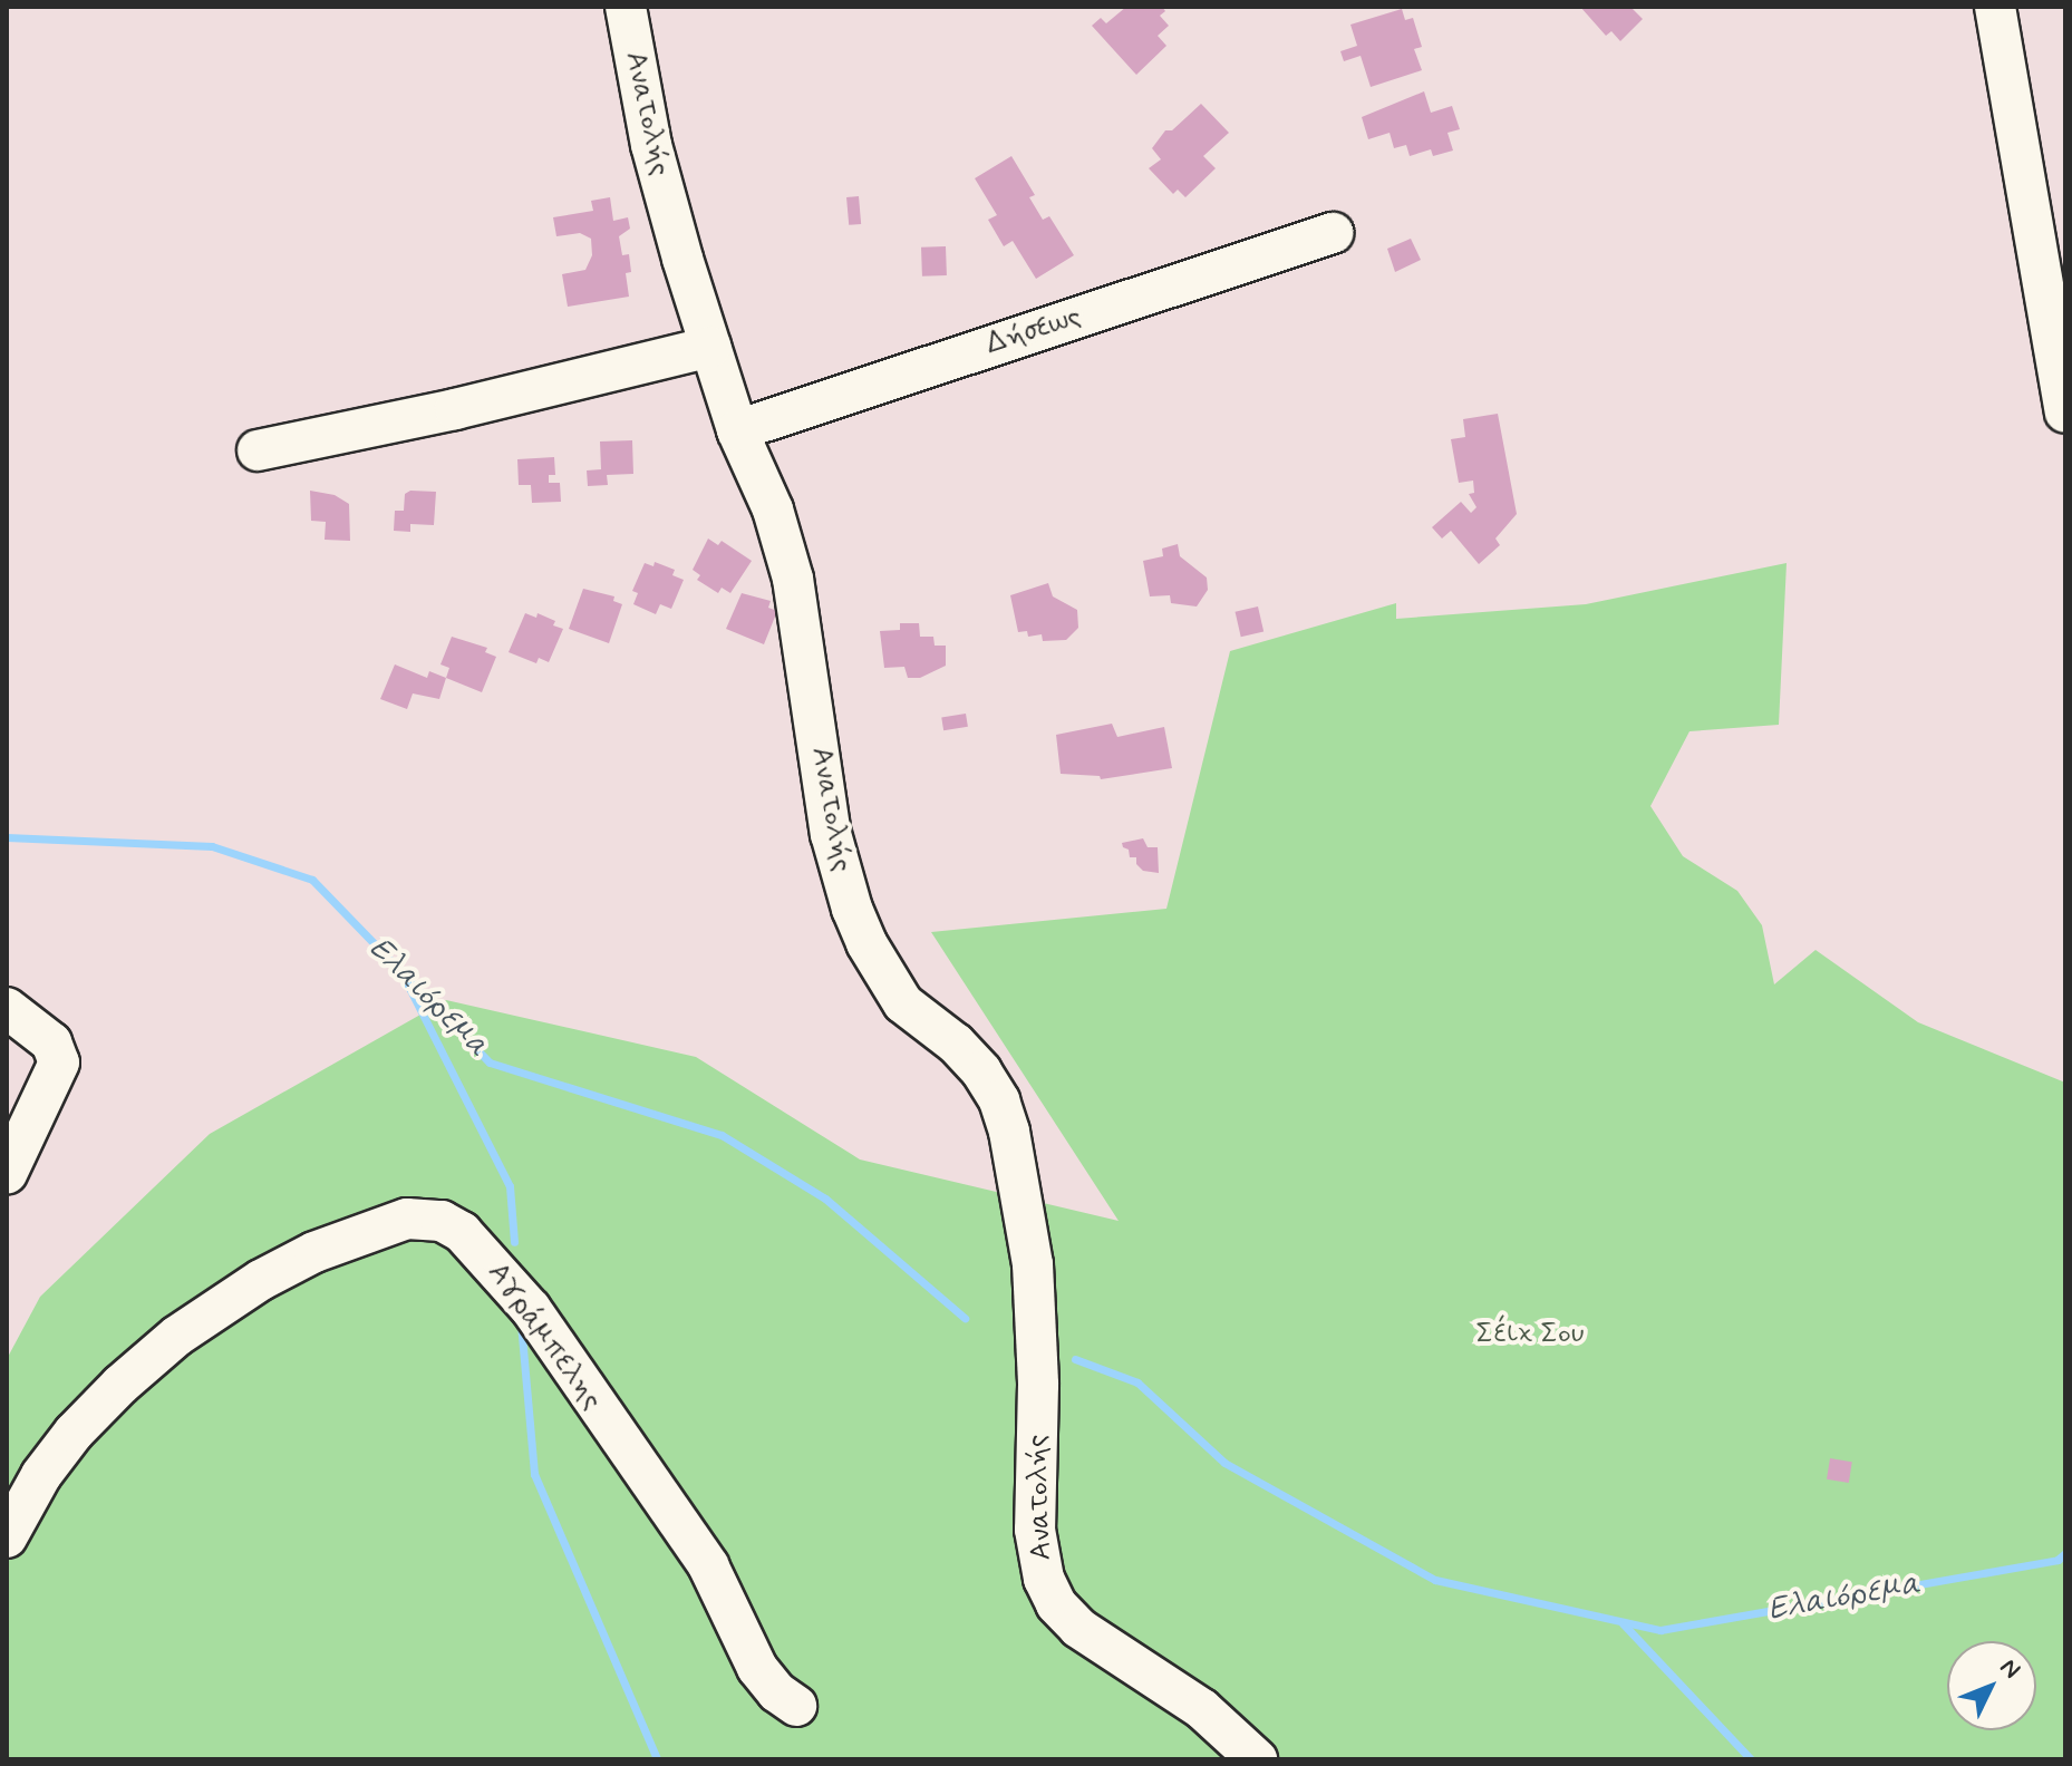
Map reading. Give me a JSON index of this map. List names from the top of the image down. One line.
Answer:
{"streets":{"street":["Ανατολής","Δήσεως","Αγράμπελης"]},"crossings":[["Ανατολής","Δήσεως"]],"water":["Ελαιόρεμα"],"parks":["Σέιχ Σου"],"north":"top right"}
